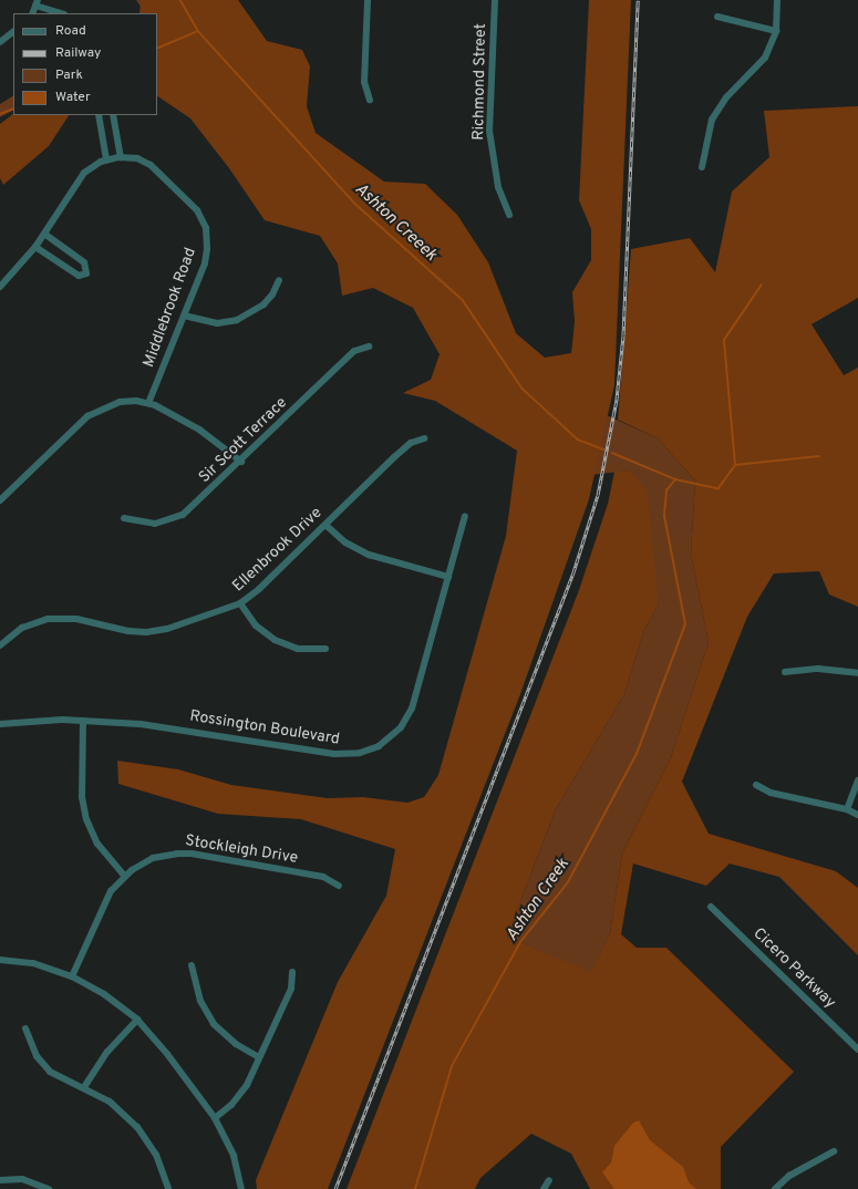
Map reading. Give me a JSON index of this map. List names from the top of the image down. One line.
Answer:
{"streets":{"street":["Richmond Street","Middlebrook Road","Sir Scott Terrace","Ellenbrook Drive","Rossington Boulevard","Stockleigh Drive","Cicero Parkway"]},"water":["Ashton Creeek","Ashton Creek"],"legend":["Road","Railway","Park","Water"]}
